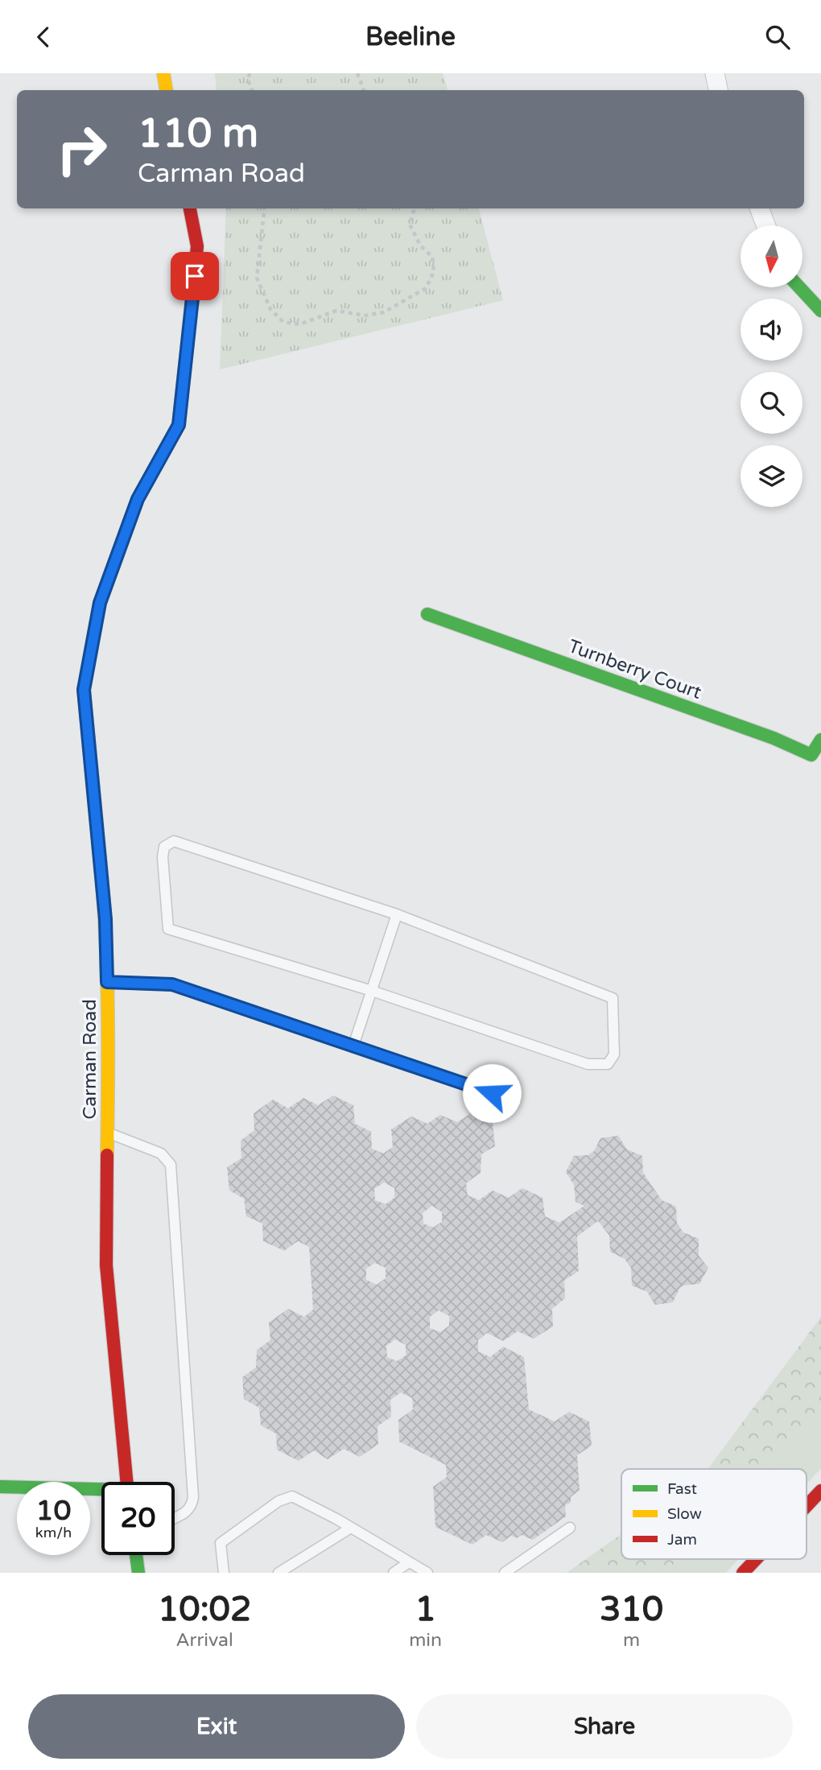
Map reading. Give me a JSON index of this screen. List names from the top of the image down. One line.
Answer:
{"streets":{"main road":["Turnberry Court","Carman Road"]},"legend":["Fast","Slow","Jam"],"north":"bottom","page":{"header":"Beeline","turn":["110 m","Carman Road"],"speed":"10 km/h","limit":"20","eta":["10:02","Arrival","1","min","310","m"],"buttons":["Exit","Share"]}}
